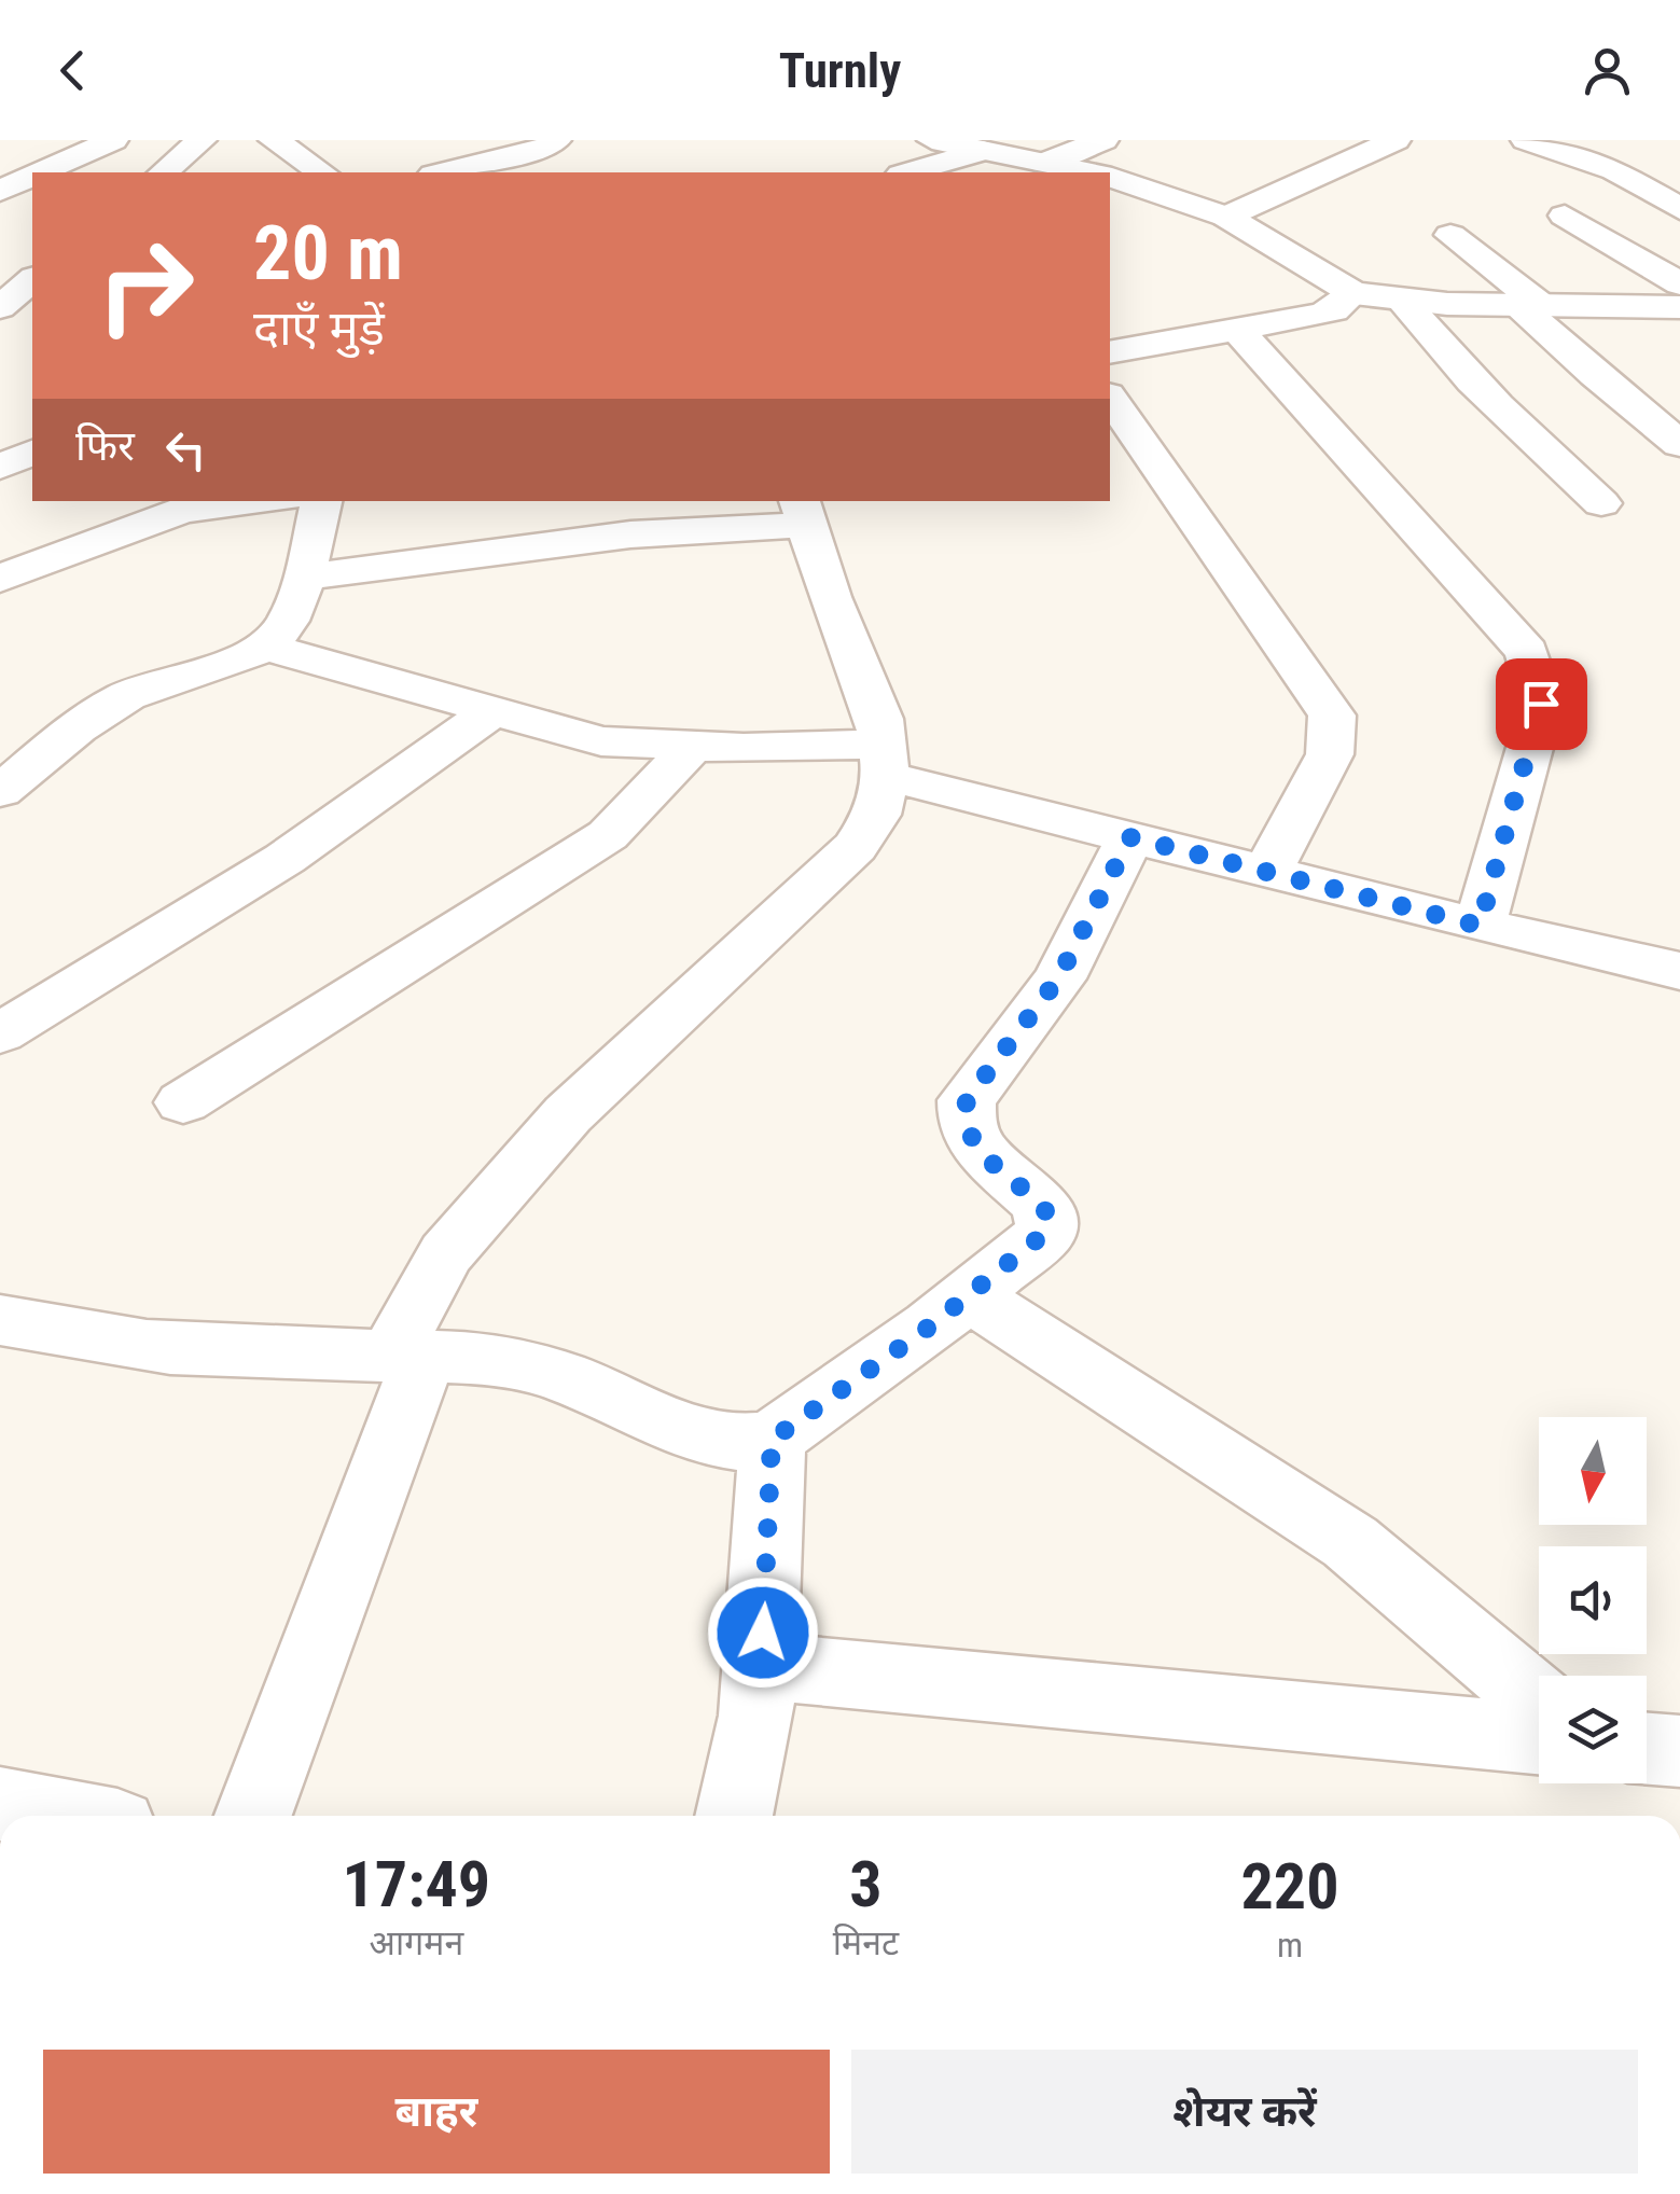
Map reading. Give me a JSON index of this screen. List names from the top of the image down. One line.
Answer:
{"north":"bottom","page":{"header":"Turnly","turn":["20 m","दाएँ मुड़ें"],"then":"फिर","eta":["17:49","आगमन","3","मिनट","220","m"],"buttons":["बाहर","शेयर करें"]}}
